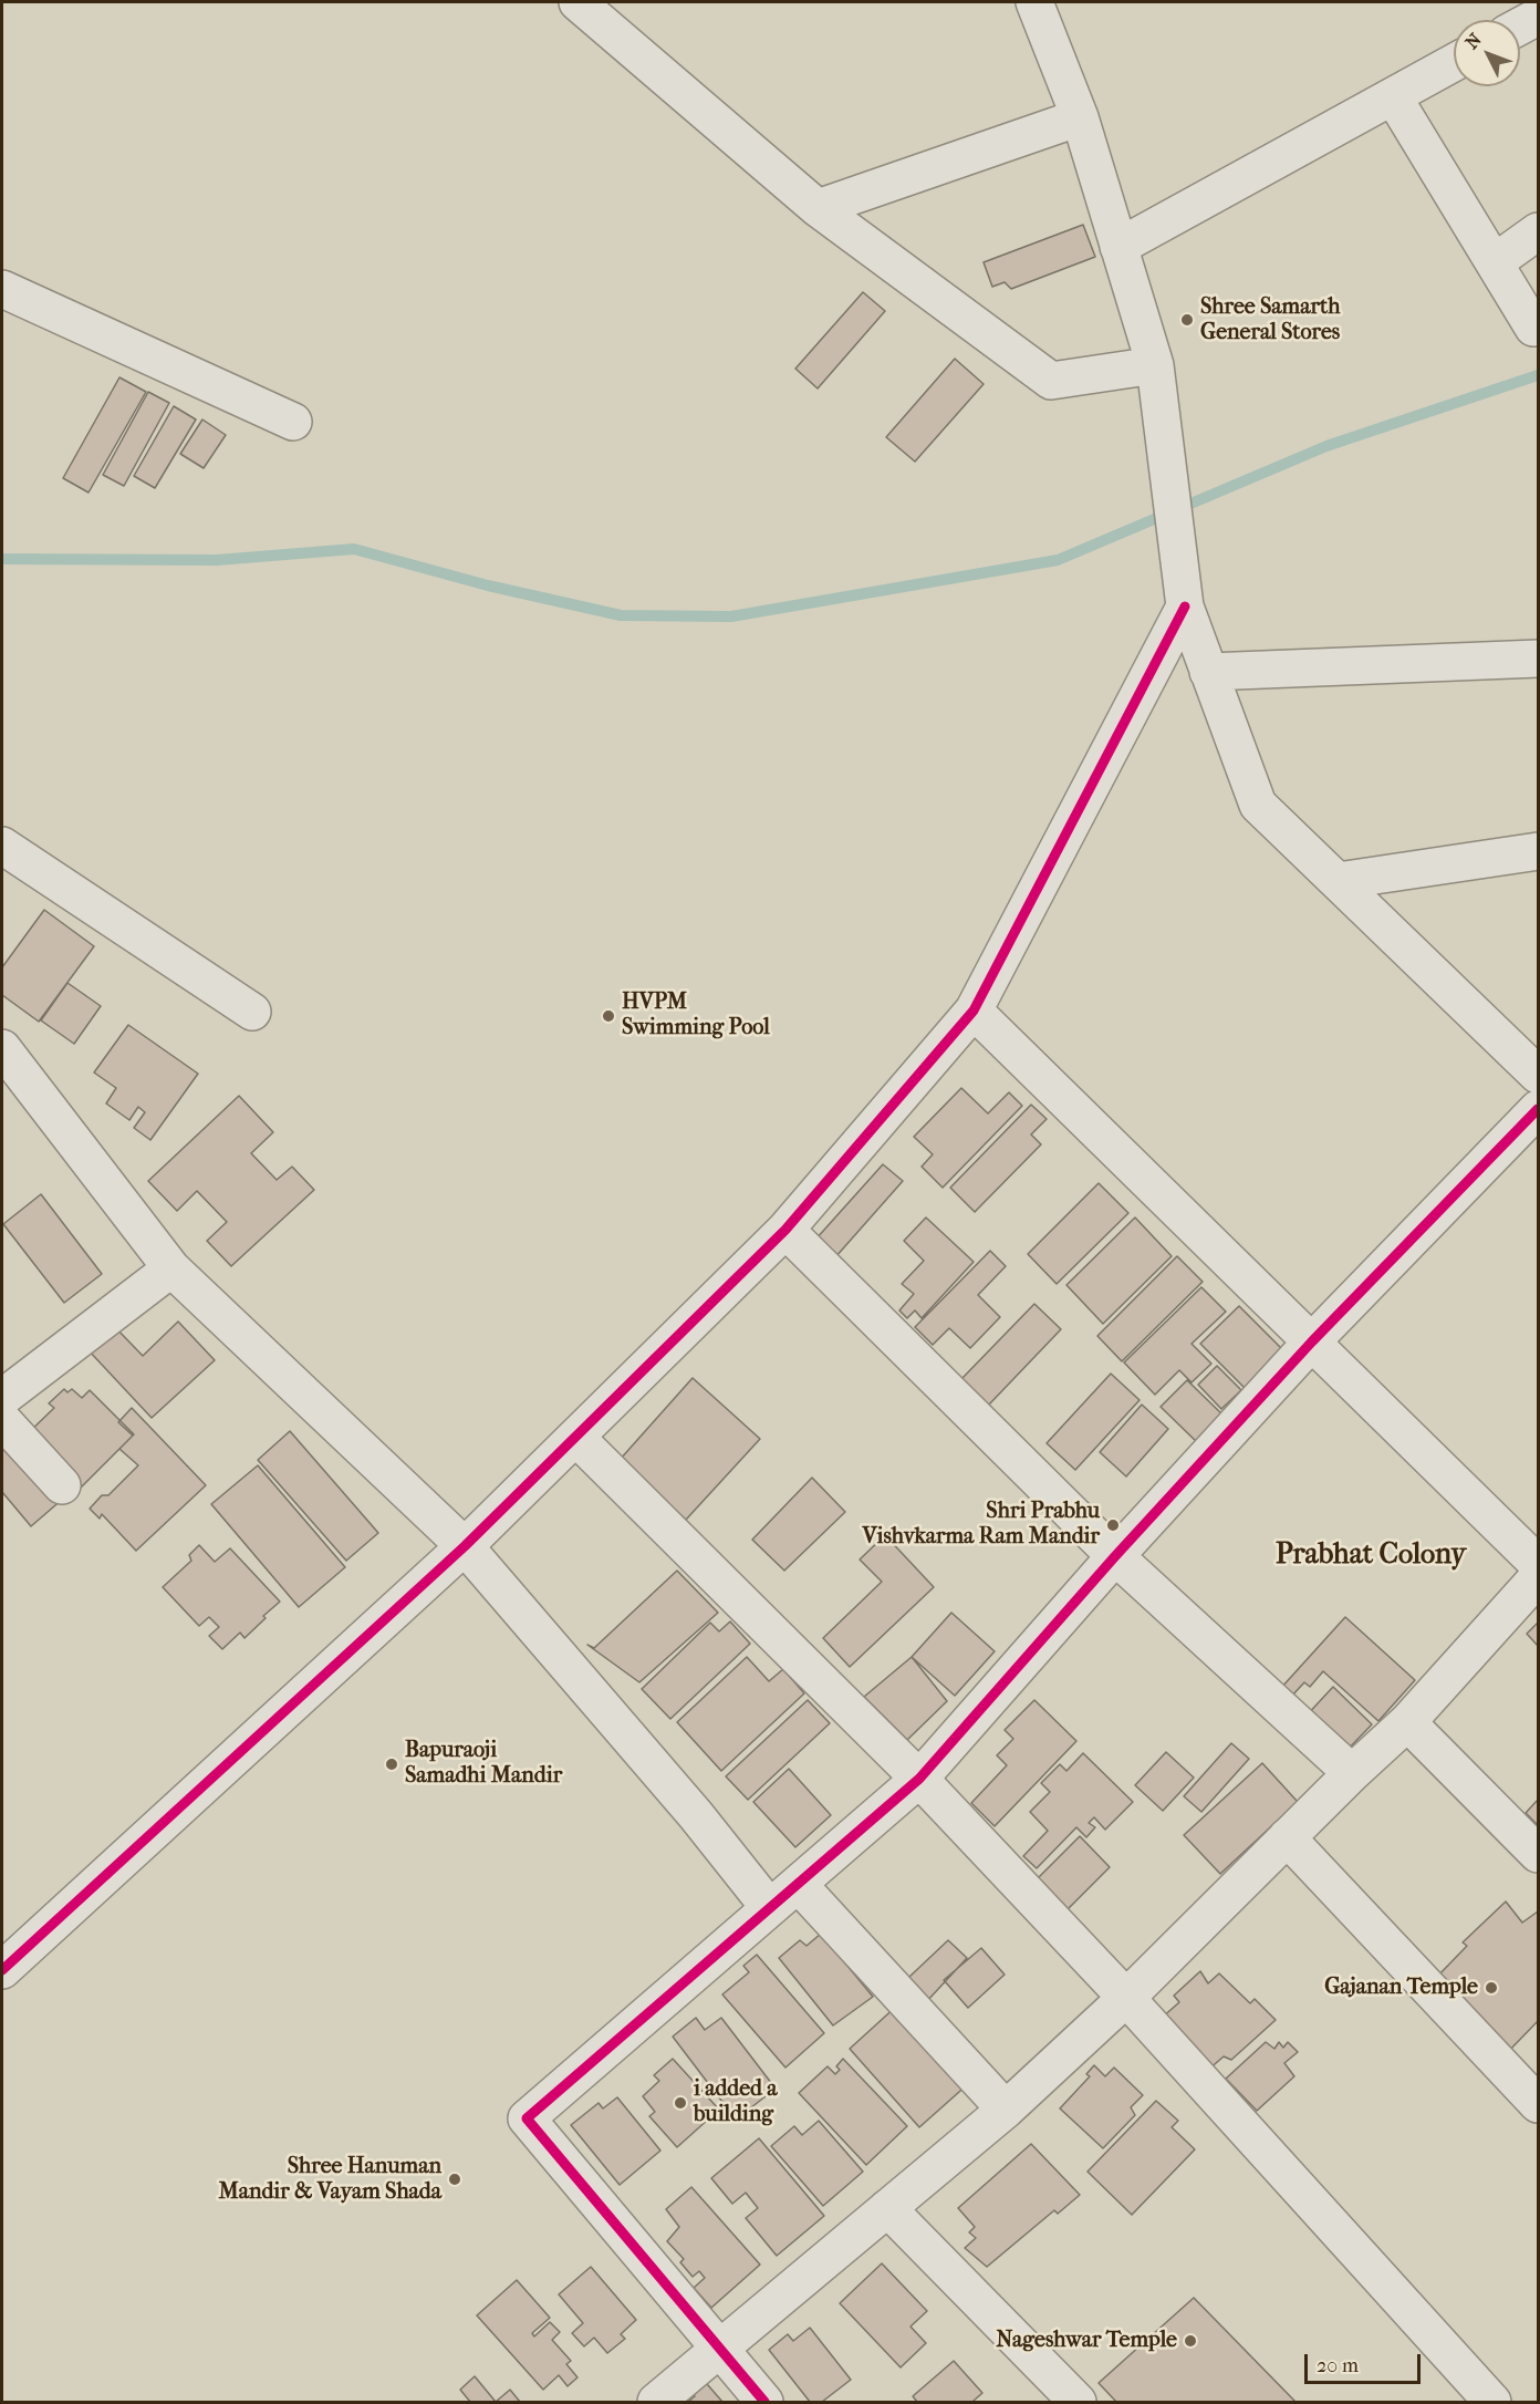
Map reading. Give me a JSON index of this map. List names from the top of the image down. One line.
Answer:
{"districts":["Prabhat Colony"],"places":["Shree Samarth General Stores","HVPM Swimming Pool","Shri Prabhu Vishvkarma Ram Mandir","Bapuraoji Samadhi Mandir","Gajanan Temple","i added a building","Shree Hanuman Mandir & Vayam Shada","Nageshwar Temple"],"scale_bar":"20 m","north":"top left"}
